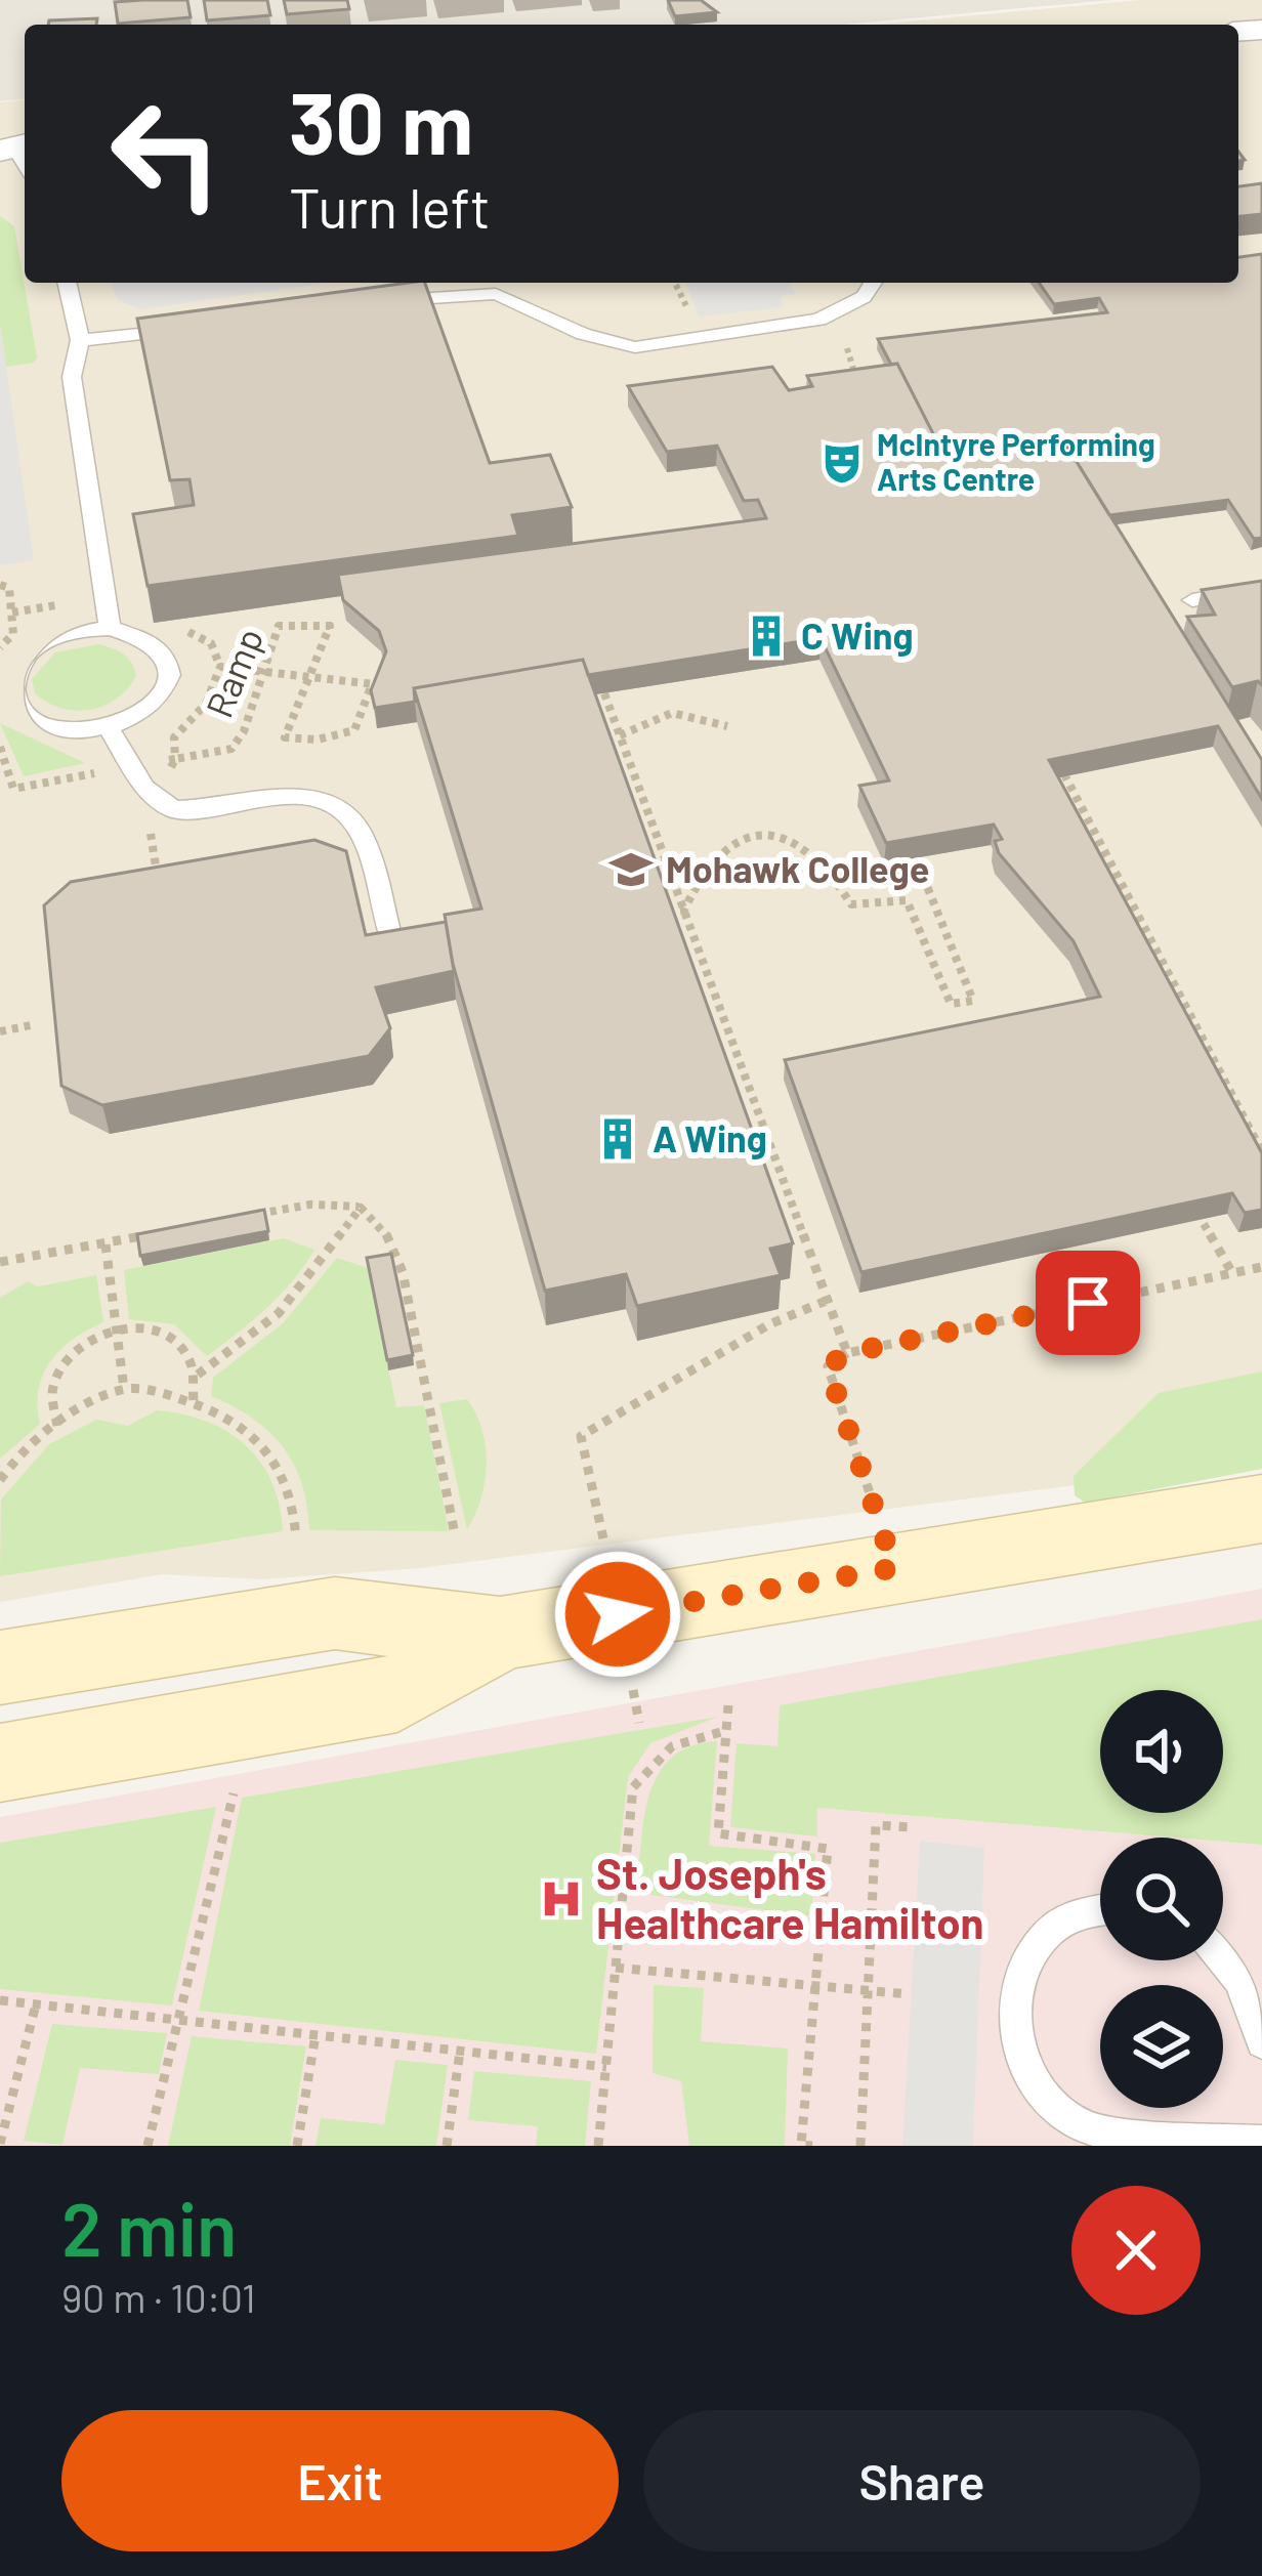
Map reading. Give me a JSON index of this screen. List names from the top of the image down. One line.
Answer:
{"streets":{"path":["Ramp"]},"places":{"theatre":["McIntyre Performing Arts Centre"],"building":["C Wing","A Wing"],"school or university":["Mohawk College"],"hospital":["St. Joseph's Healthcare Hamilton"]},"page":{"turn":["30 m","Turn left"],"heading":["2 min","90 m · 10:01"],"buttons":["Exit","Share"]}}
